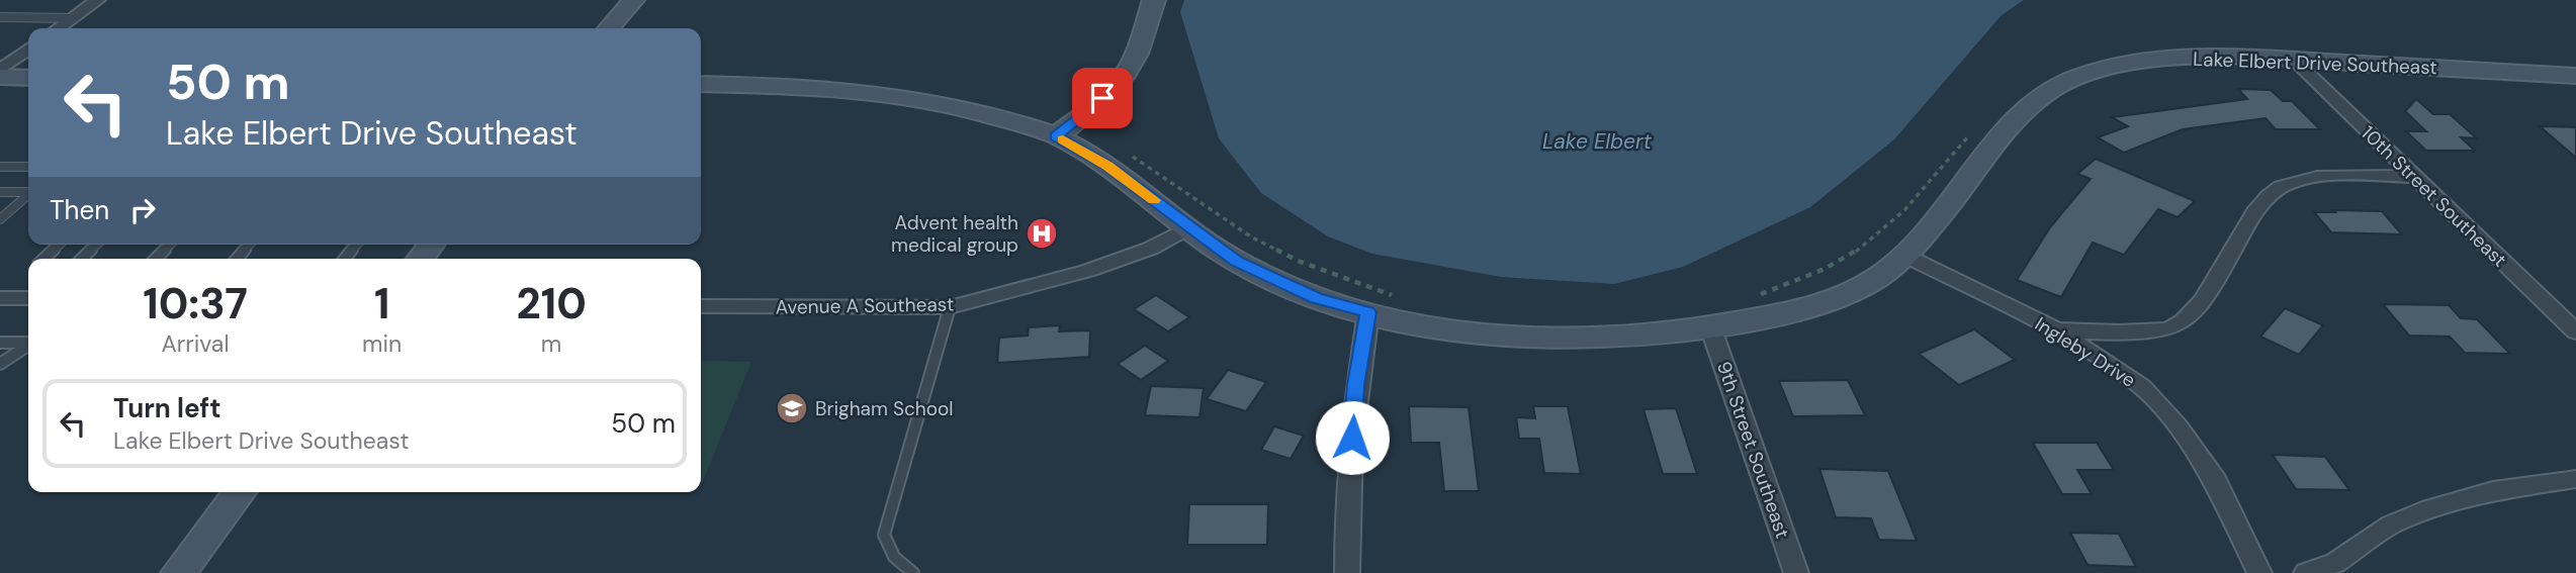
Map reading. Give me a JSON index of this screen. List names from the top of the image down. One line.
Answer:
{"streets":{"main road":["Lake Elbert Drive Southeast"],"street":["10th Street Southeast","Avenue A Southeast","Ingleby Drive","9th Street Southeast"]},"crossings":[["Lake Elbert Drive Southeast","10th Street Southeast"],["Lake Elbert Drive Southeast","Avenue A Southeast"],["Lake Elbert Drive Southeast","Ingleby Drive"],["Lake Elbert Drive Southeast","9th Street Southeast"]],"water":["Lake Elbert"],"places":{"hospital":["Advent health medical group"],"school or university":["Brigham School"]},"page":{"turn":["50 m","Lake Elbert Drive Southeast"],"then":"Then","eta":["10:37","Arrival","1","min","210","m"],"list":[{"name":"Turn left","note":"Lake Elbert Drive Southeast","value":"50 m"}]}}
